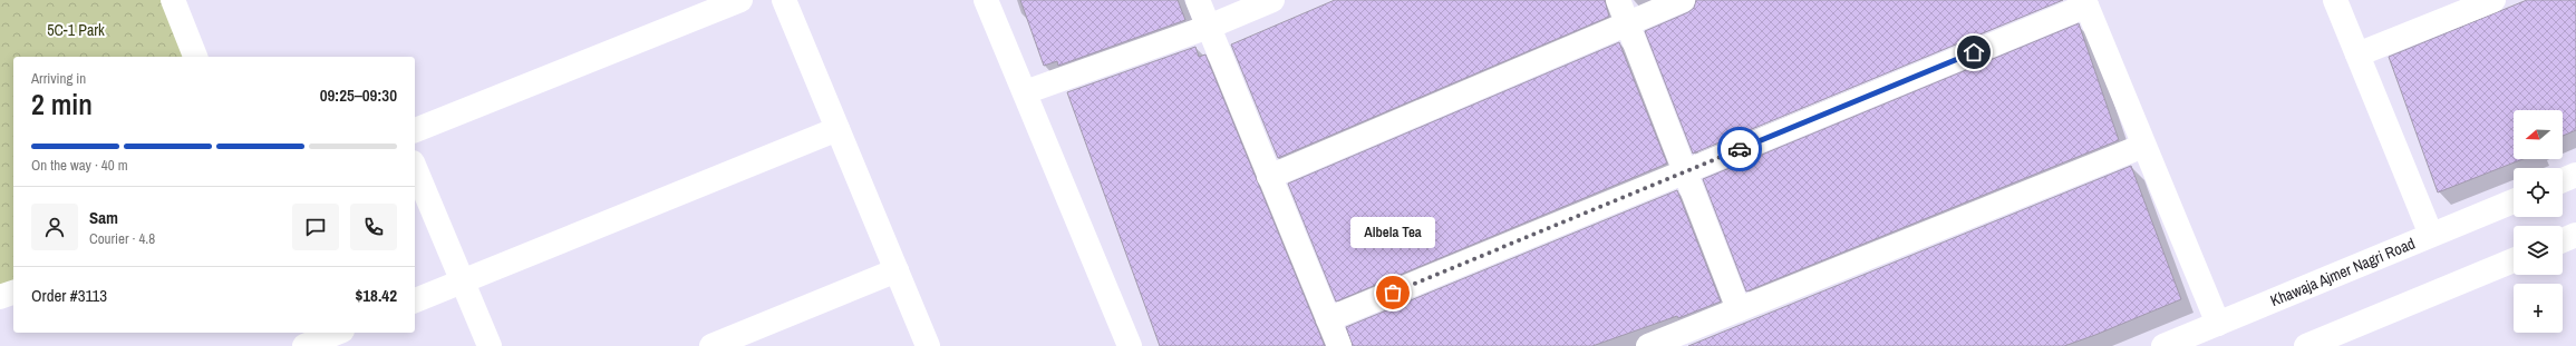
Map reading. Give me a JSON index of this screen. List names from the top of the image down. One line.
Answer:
{"streets":{"street":["Khawaja Ajmer Nagri Road"]},"parks":["5C-1 Park"],"places":["Albela Tea"],"north":"left","page":{"heading":["2 min","Arriving in","09:25–09:30"],"panel":["Sam","Courier · 4.8","Order #3113","$18.42"],"map_buttons":"+","bar":"On the way · 40 m","bubble":"Albela Tea"}}
